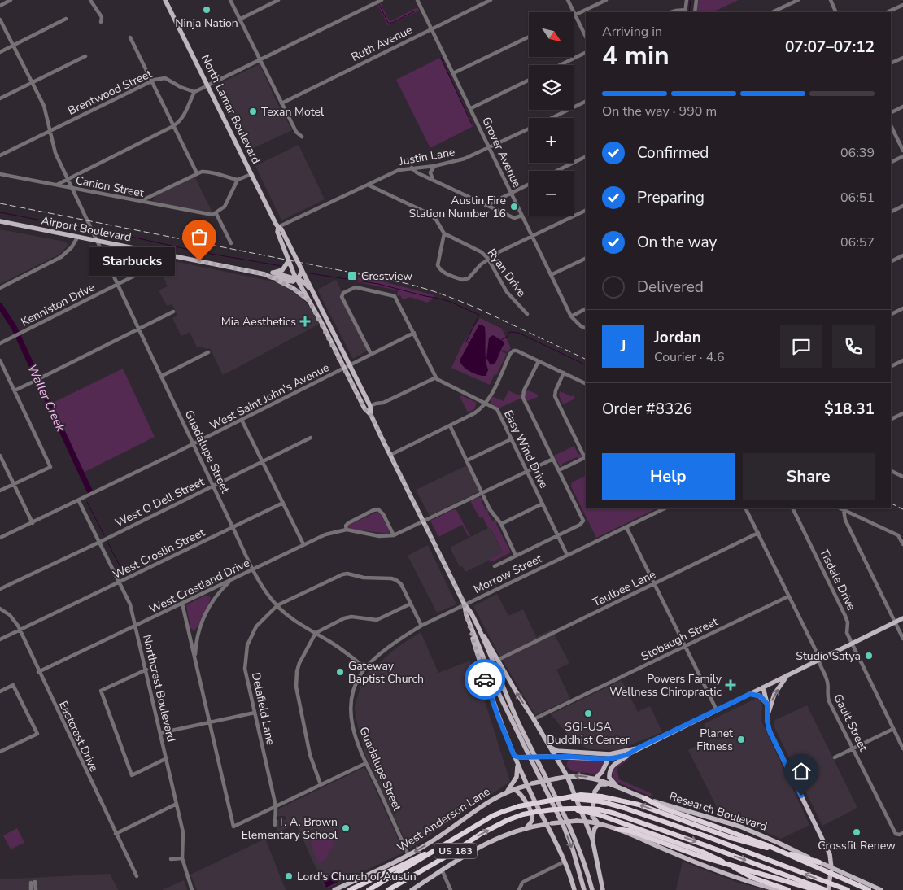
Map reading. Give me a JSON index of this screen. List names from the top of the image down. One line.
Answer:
{"streets":{"highway":["US 183"],"main road":["North Lamar Boulevard","Airport Boulevard","Research Boulevard","West Anderson Lane"],"street":["Ruth Avenue","Brentwood Street","Grover Avenue","Justin Lane","Canion Street","Ryan Drive","Kenniston Drive","West Saint John's Avenue","Easy Wind Drive","Guadalupe Street","West O Dell Street","West Croslin Street","Morrow Street","Tisdale Drive","West Crestland Drive","Taulbee Lane","Stobaugh Street","Northcrest Boulevard","Delafield Lane","Gault Street","Eastcrest Drive"]},"crossings":[["Ruth Avenue","Grover Avenue"],["Brentwood Street","Guadalupe Street"],["North Lamar Boulevard","Justin Lane"],["North Lamar Boulevard","Airport Boulevard"],["North Lamar Boulevard","West Saint John's Avenue"],["North Lamar Boulevard","Morrow Street"],["North Lamar Boulevard","West Crestland Drive"],["Grover Avenue","Justin Lane"],["Justin Lane","Ryan Drive"],["Canion Street","Guadalupe Street"],["Airport Boulevard","Kenniston Drive"],["Airport Boulevard","Guadalupe Street"],["Kenniston Drive","Guadalupe Street"],["West Saint John's Avenue","Guadalupe Street"],["West Saint John's Avenue","Northcrest Boulevard"],["Easy Wind Drive","Morrow Street"],["Easy Wind Drive","West Crestland Drive"],["Guadalupe Street","West O Dell Street"],["Guadalupe Street","West Croslin Street"],["Guadalupe Street","Morrow Street"],["Guadalupe Street","West Crestland Drive"],["Guadalupe Street","Delafield Lane"],["Guadalupe Street","West Anderson Lane"],["West O Dell Street","Northcrest Boulevard"],["West Croslin Street","Northcrest Boulevard"],["West Croslin Street","Eastcrest Drive"],["West Crestland Drive","Northcrest Boulevard"],["West Crestland Drive","Eastcrest Drive"],["Taulbee Lane","Gault Street"],["Stobaugh Street","Gault Street"],["Research Boulevard","West Anderson Lane"]],"water":["Waller Creek"],"places":{"other":["Ninja Nation","Texan Motel","Austin Fire Station Number 16","Starbucks","Studio Satya","Gateway Baptist Church","SGI-USA Buddhist Center","Planet Fitness","T. A. Brown Elementary School","Crossfit Renew","Lord's Church of Austin"],"transit":["Crestview"],"health":["Mia Aesthetics","Powers Family Wellness Chiropractic"]},"north":"bottom right","page":{"map_buttons":["+","−"],"heading":["4 min","Arriving in","07:07–07:12"],"panel":["Jordan","Courier · 4.6","Order #8326","$18.31"],"bar":"On the way · 990 m","list":[["Confirmed","06:39"],["Preparing","06:51"],["On the way","06:57"],"Delivered"],"bubble":"Starbucks","round":"J","buttons":["Help","Share"]}}
